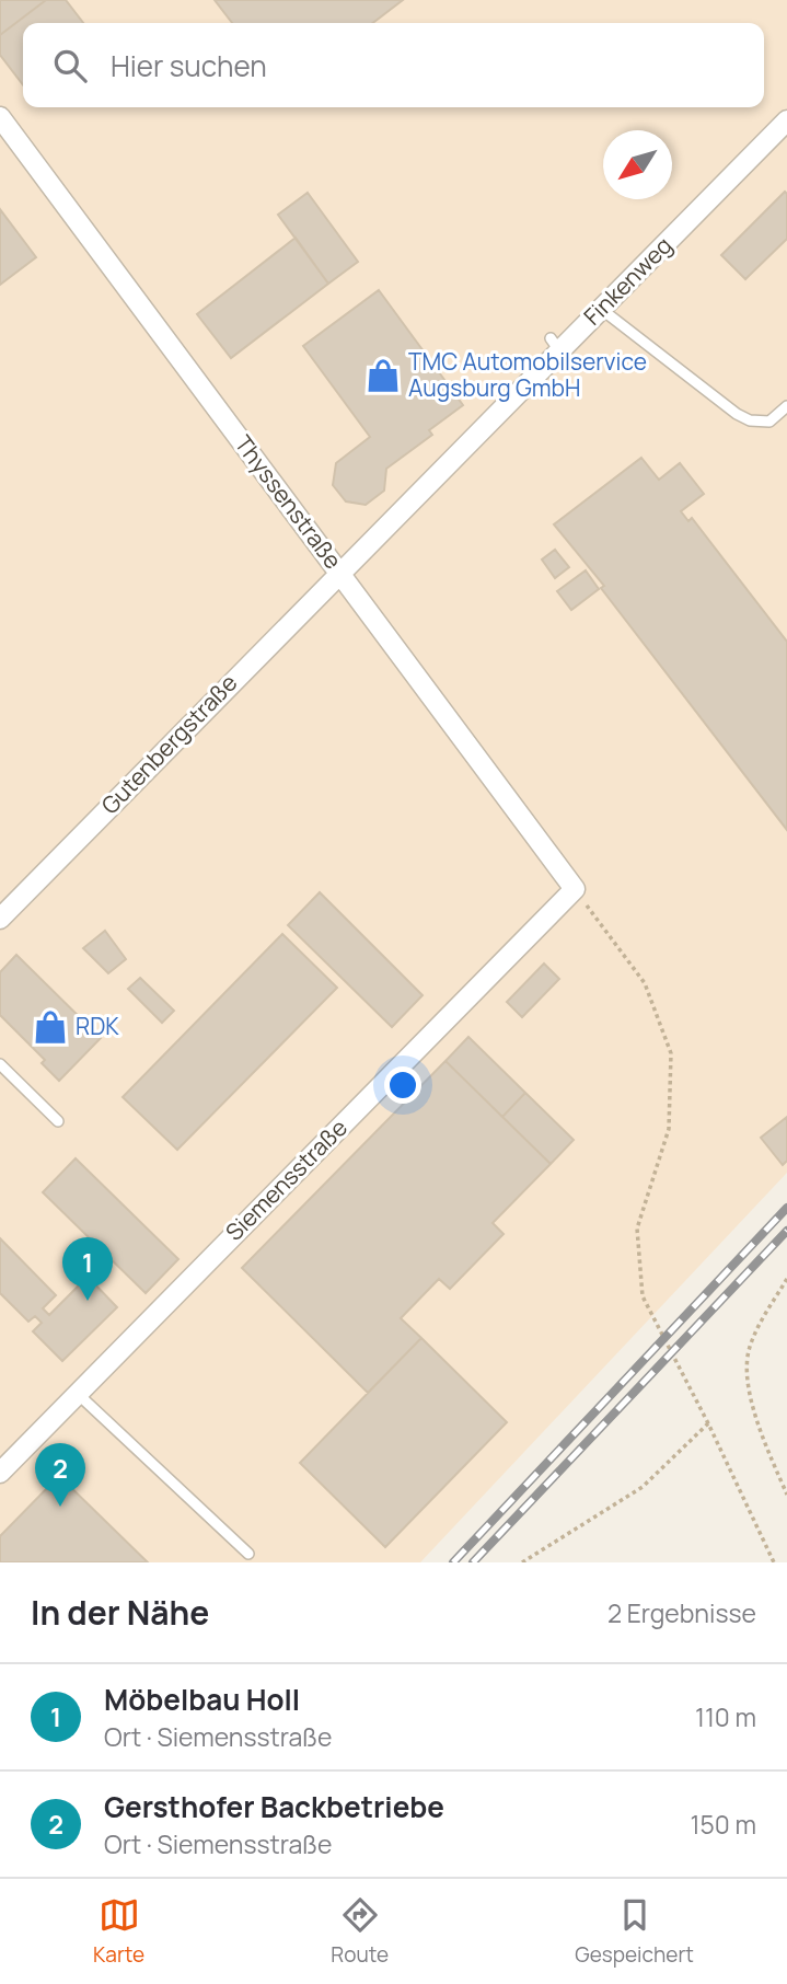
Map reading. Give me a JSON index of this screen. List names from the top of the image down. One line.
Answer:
{"streets":{"street":["Finkenweg","Thyssenstraße","Gutenbergstraße","Siemensstraße"]},"crossings":[["Finkenweg","Thyssenstraße"],["Finkenweg","Gutenbergstraße"],["Thyssenstraße","Gutenbergstraße"],["Thyssenstraße","Siemensstraße"]],"places":{"shop":["TMC Automobilservice Augsburg GmbH","RDK"]},"north":"bottom left","page":{"search":"Hier suchen","pins":["1","2"],"heading":["In der Nähe","2 Ergebnisse"],"list":[{"mark":"1","name":"Möbelbau Holl","note":"Ort · Siemensstraße","value":"110 m"},{"mark":"2","name":"Gersthofer Backbetriebe","note":"Ort · Siemensstraße","value":"150 m"}],"nav":["Karte","Route","Gespeichert"]}}
